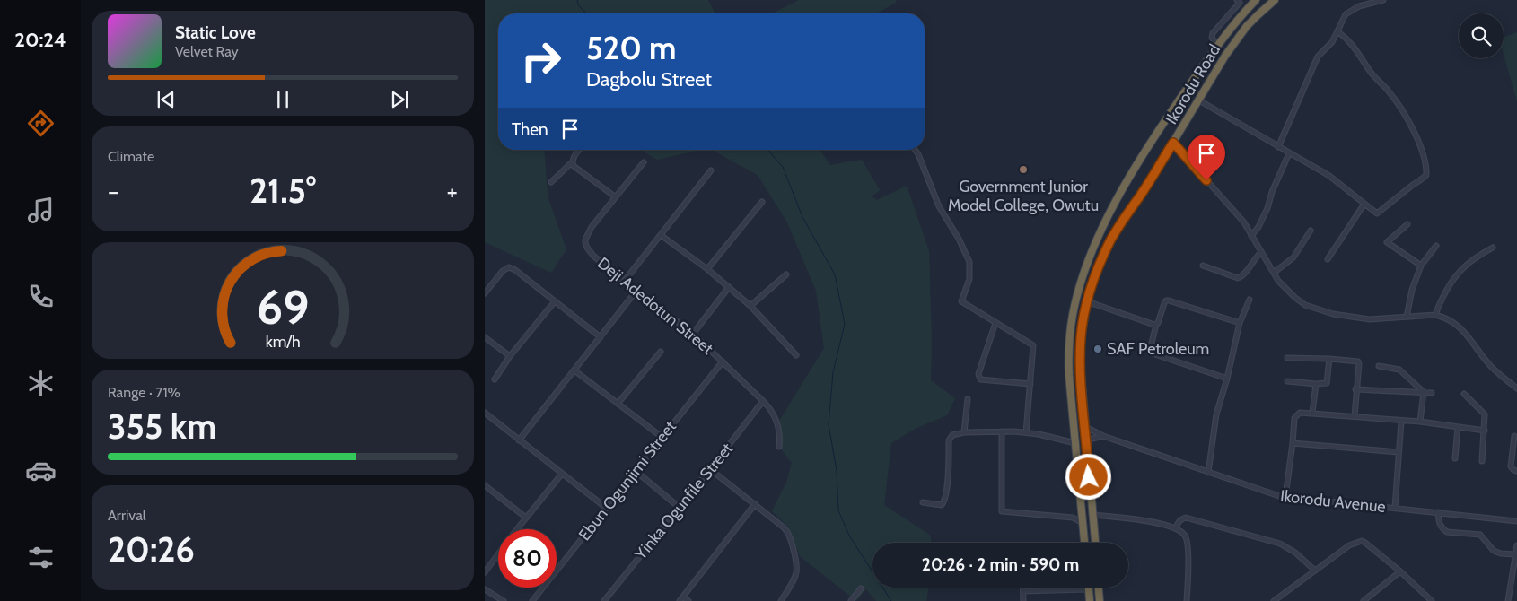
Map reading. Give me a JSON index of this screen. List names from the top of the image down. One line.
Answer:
{"streets":{"highway":["Ikorodu Road"],"street":["Deji Adedotun Street","Ebun Ogunjimi Street","Yinka Ogunfile Street","Ikorodu Avenue"]},"crossings":[["Ikorodu Road","Ikorodu Avenue"],["Deji Adedotun Street","Ebun Ogunjimi Street"],["Deji Adedotun Street","Yinka Ogunfile Street"]],"places":["Government Junior Model College, Owutu","SAF Petroleum"],"page":{"tabs":"20:24","turn":["520 m","Dagbolu Street"],"song":["Static Love","Velvet Ray"],"then":"Then","tile":["Climate",["Range · 71%","355 km"],["Arrival","20:26"]],"heat":["−","21.5°","+"],"limit":"80","trip":"20:26 · 2 min · 590 m","gauge":["69","km/h"]}}
